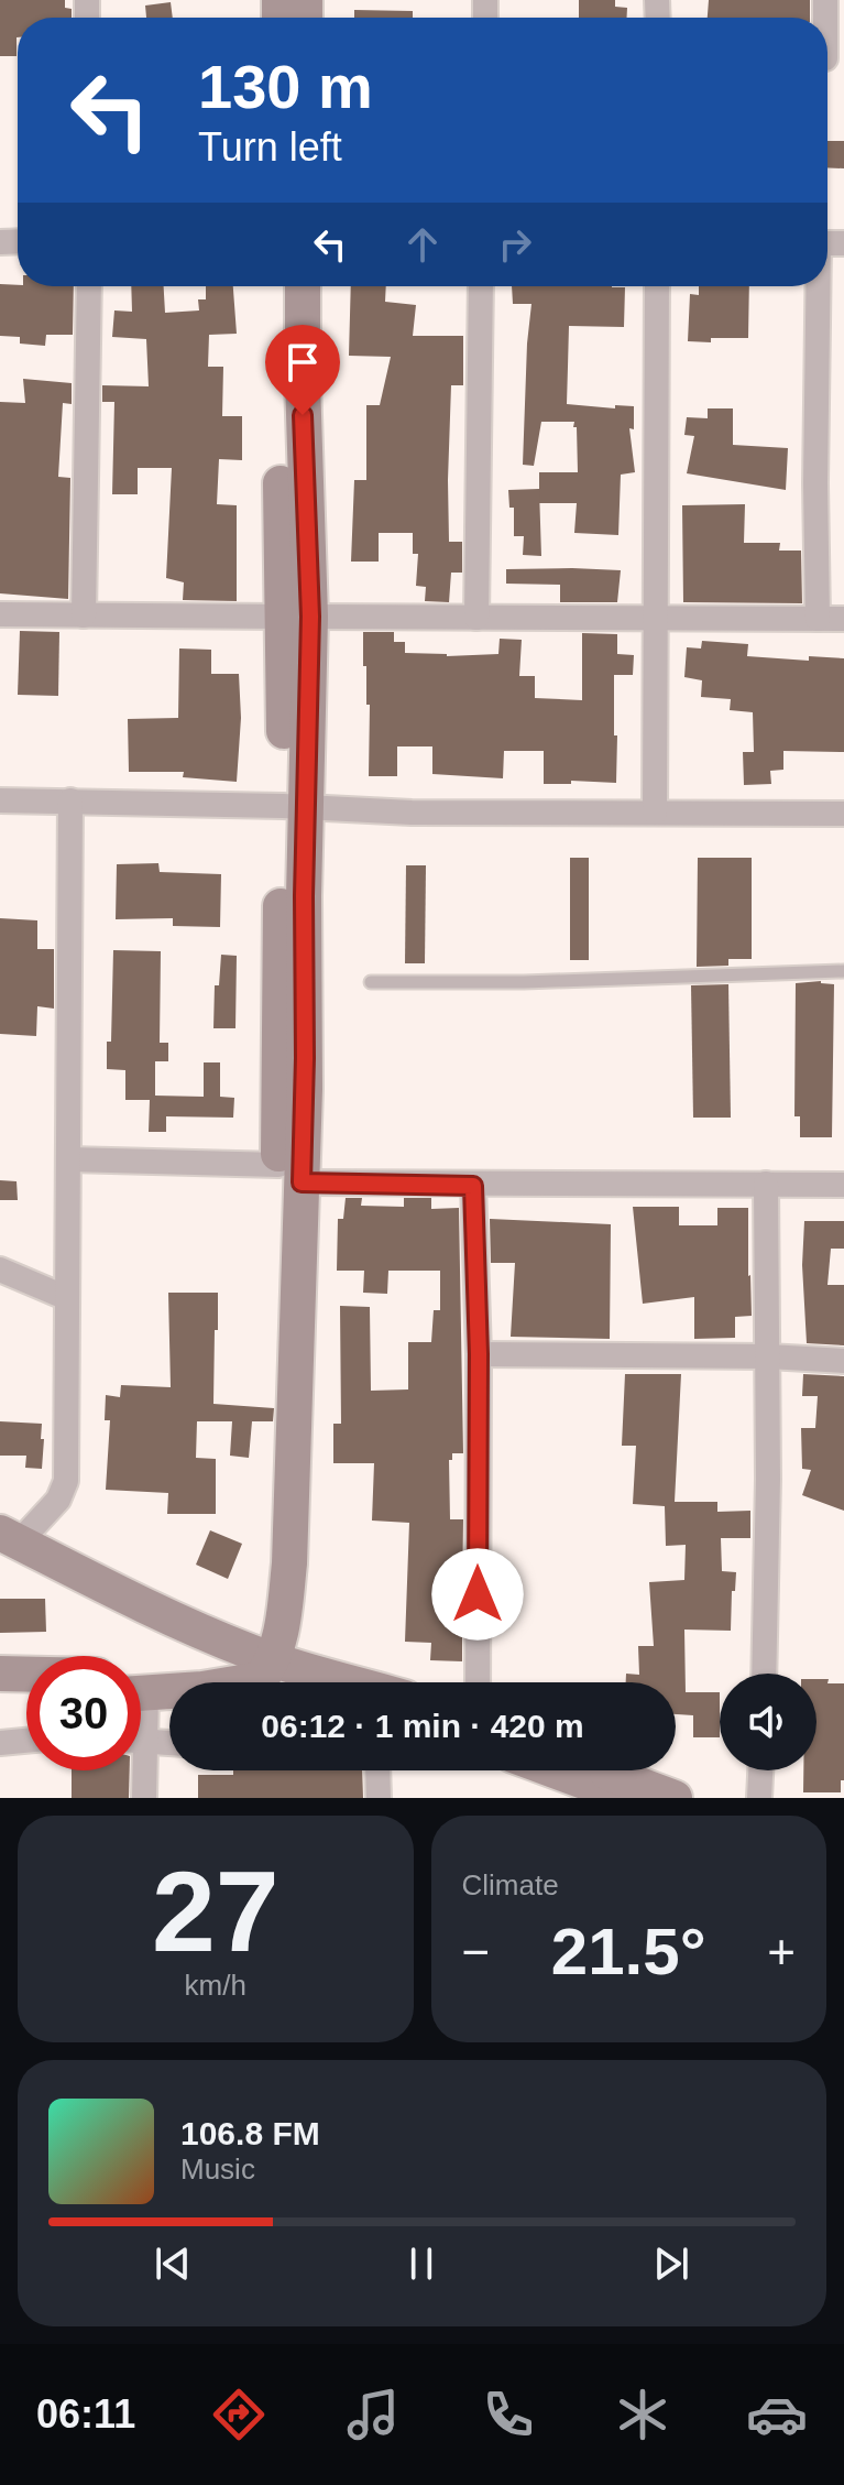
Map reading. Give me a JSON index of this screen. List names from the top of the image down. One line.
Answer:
{"page":{"turn":["130 m","Turn left"],"limit":"30","trip":"06:12 · 1 min · 420 m","tile":[["27","km/h"],"Climate"],"heat":["−","21.5°","+"],"song":["106.8 FM","Music"],"tabs":"06:11"}}
